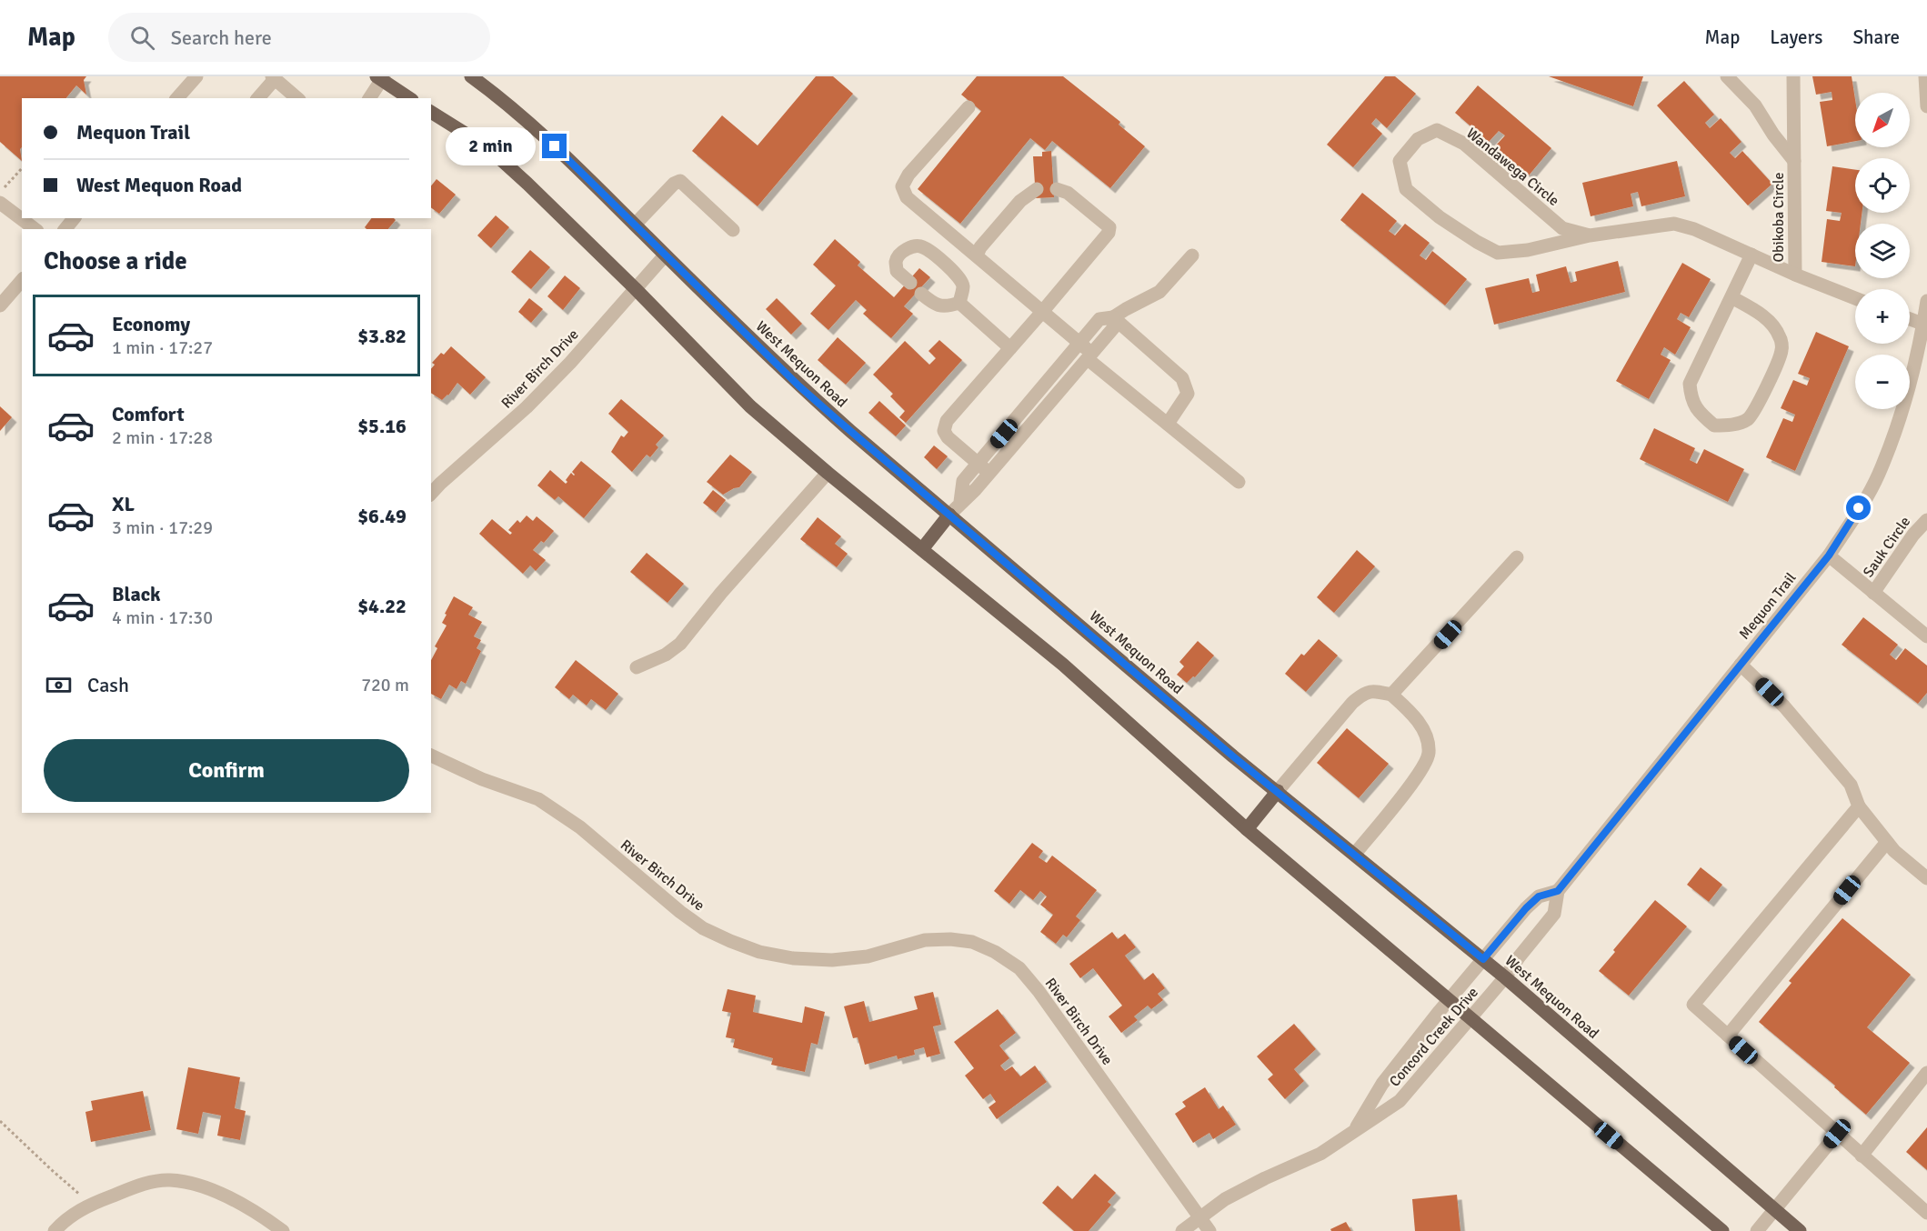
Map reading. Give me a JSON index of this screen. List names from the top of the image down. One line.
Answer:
{"streets":{"main road":["West Mequon Road"],"street":["Wandawega Circle","Obikoba Circle","River Birch Drive","Sauk Circle","Mequon Trail","Concord Creek Drive"]},"crossings":[["Wandawega Circle","Obikoba Circle"],["West Mequon Road","River Birch Drive"],["West Mequon Road","Mequon Trail"],["West Mequon Road","Concord Creek Drive"],["River Birch Drive","Concord Creek Drive"],["Sauk Circle","Mequon Trail"],["Mequon Trail","Concord Creek Drive"]],"north":"bottom left","page":{"header":"Map","search":"Search here","nav":["Map","Layers","Share"],"map_buttons":["+","−"],"banner":["Mequon Trail","West Mequon Road"],"bubble":"2 min","heading":"Choose a ride","list":[{"name":"Economy","note":"1 min · 17:27","value":"$3.82"},{"name":"Comfort","note":"2 min · 17:28","value":"$5.16"},{"name":"XL","note":"3 min · 17:29","value":"$6.49"},{"name":"Black","note":"4 min · 17:30","value":"$4.22"}],"pay":["Cash","720 m"],"buttons":"Confirm"}}
